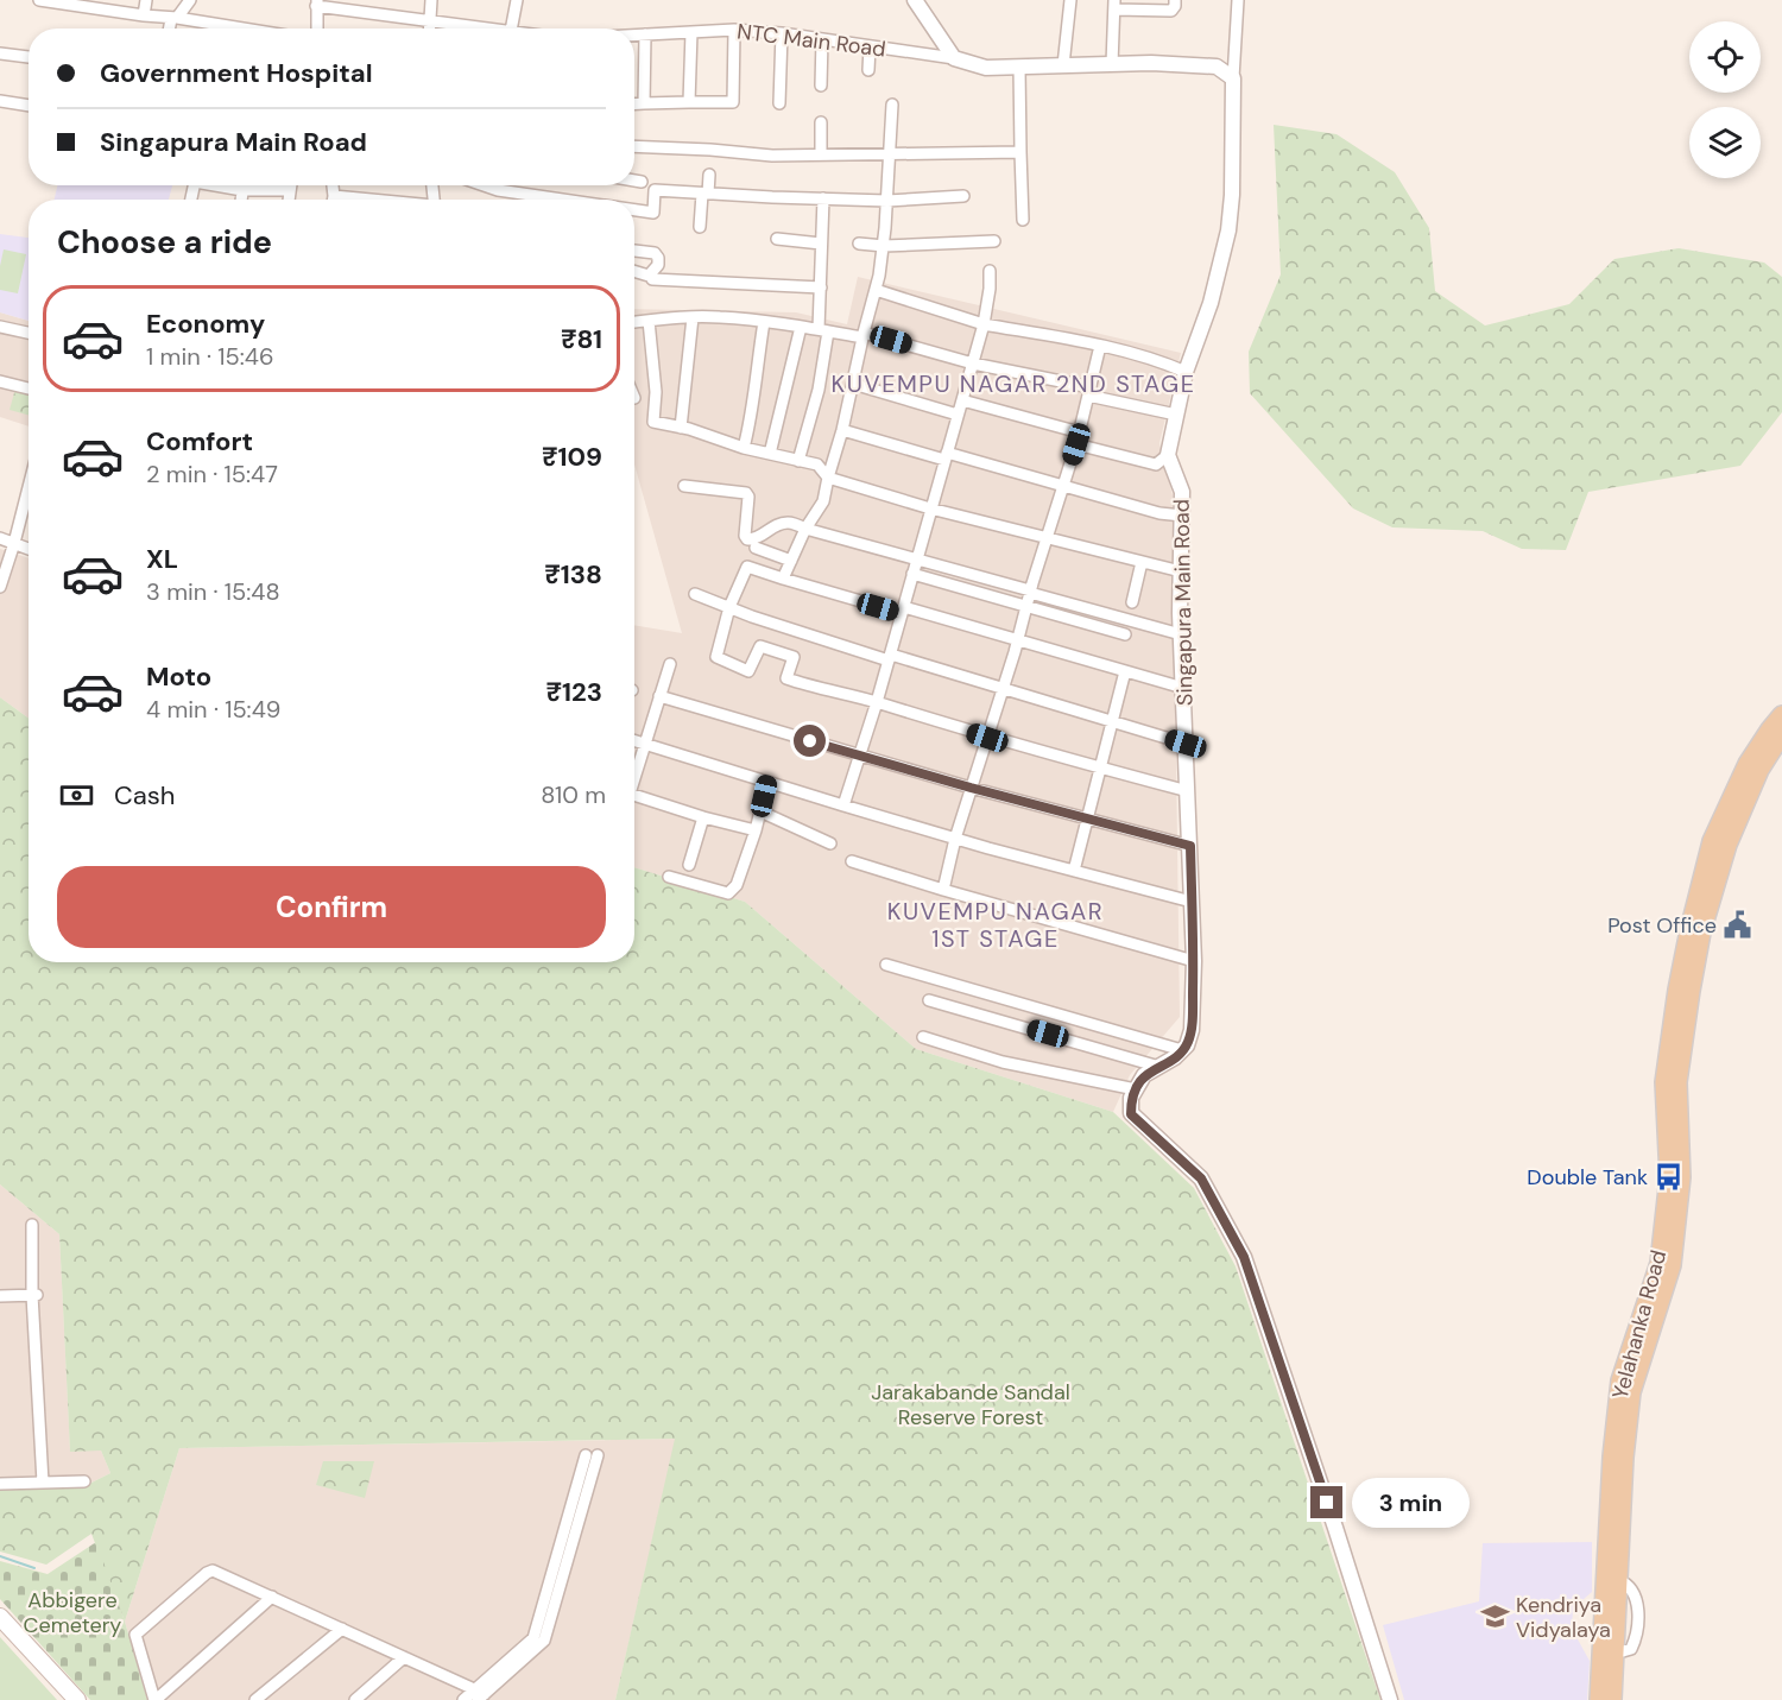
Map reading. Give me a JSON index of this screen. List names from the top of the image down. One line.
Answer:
{"streets":{"main road":["Yelahanka Road"],"street":["NTC Main Road","Singapura Main Road"]},"districts":["KUVEMPU NAGAR 2ND STAGE","KUVEMPU NAGAR 1ST STAGE"],"parks":["Jarakabande Sandal Reserve Forest","Abbigere Cemetery"],"places":{"public building":["Post Office"],"bus stop":["Double Tank"],"school or university":["Kendriya Vidyalaya"]},"page":{"banner":["Government Hospital","Singapura Main Road"],"heading":"Choose a ride","list":[{"name":"Economy","note":"1 min · 15:46","value":"₹81"},{"name":"Comfort","note":"2 min · 15:47","value":"₹109"},{"name":"XL","note":"3 min · 15:48","value":"₹138"},{"name":"Moto","note":"4 min · 15:49","value":"₹123"}],"pay":["Cash","810 m"],"buttons":"Confirm","bubble":"3 min"}}
